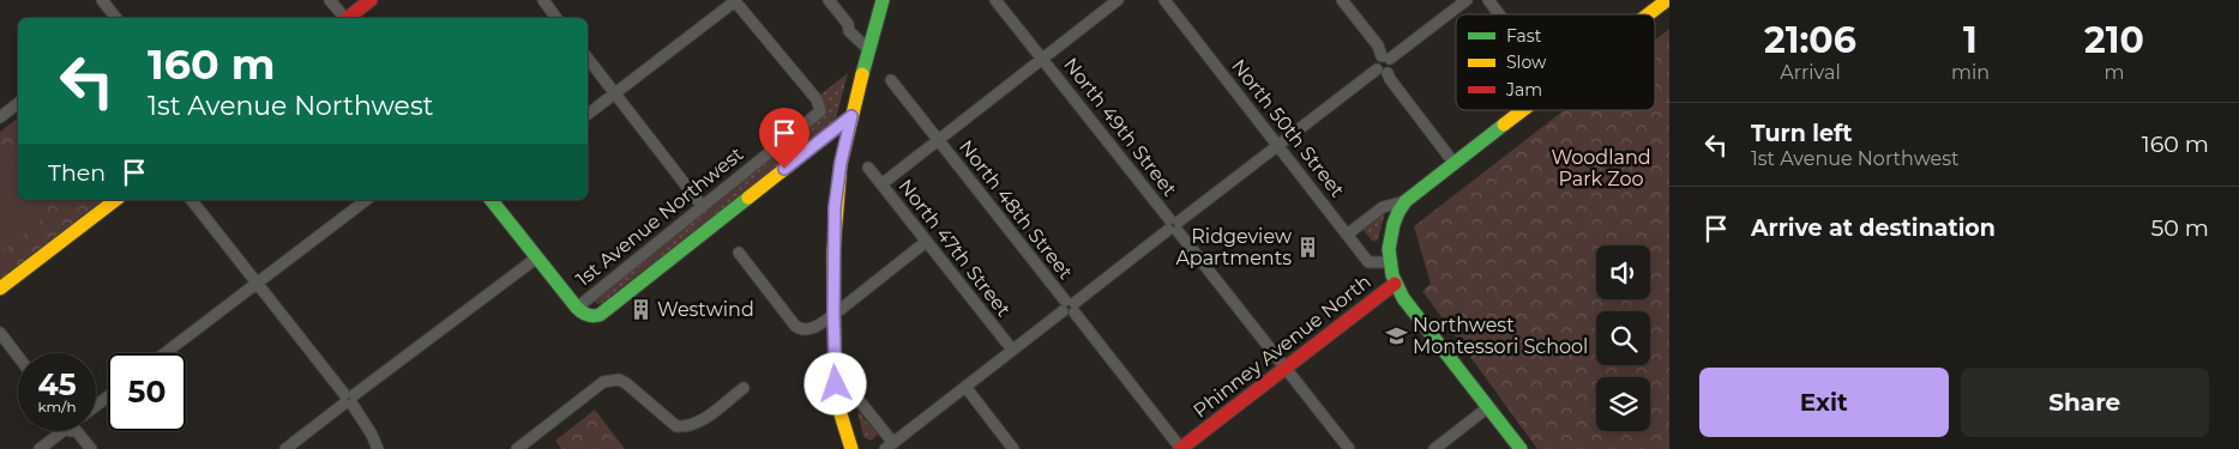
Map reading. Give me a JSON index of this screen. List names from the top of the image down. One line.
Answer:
{"streets":{"street":["North 49th Street","North 50th Street","North 48th Street","1st Avenue Northwest","North 47th Street","Phinney Avenue North"]},"crossings":[["North 49th Street","Phinney Avenue North"],["North 50th Street","Phinney Avenue North"],["North 48th Street","Phinney Avenue North"]],"parks":["Woodland Park Zoo"],"places":{"building":["Ridgeview Apartments","Westwind"],"school or university":["Northwest Montessori School"]},"legend":["Fast","Slow","Jam"],"page":{"eta":["21:06","Arrival","1","min","210","m"],"turn":["160 m","1st Avenue Northwest"],"list":[{"name":"Turn left","note":"1st Avenue Northwest","value":"160 m"},{"name":"Arrive at destination","value":"50 m"}],"then":"Then","speed":"45 km/h","limit":"50","buttons":["Exit","Share"]}}
